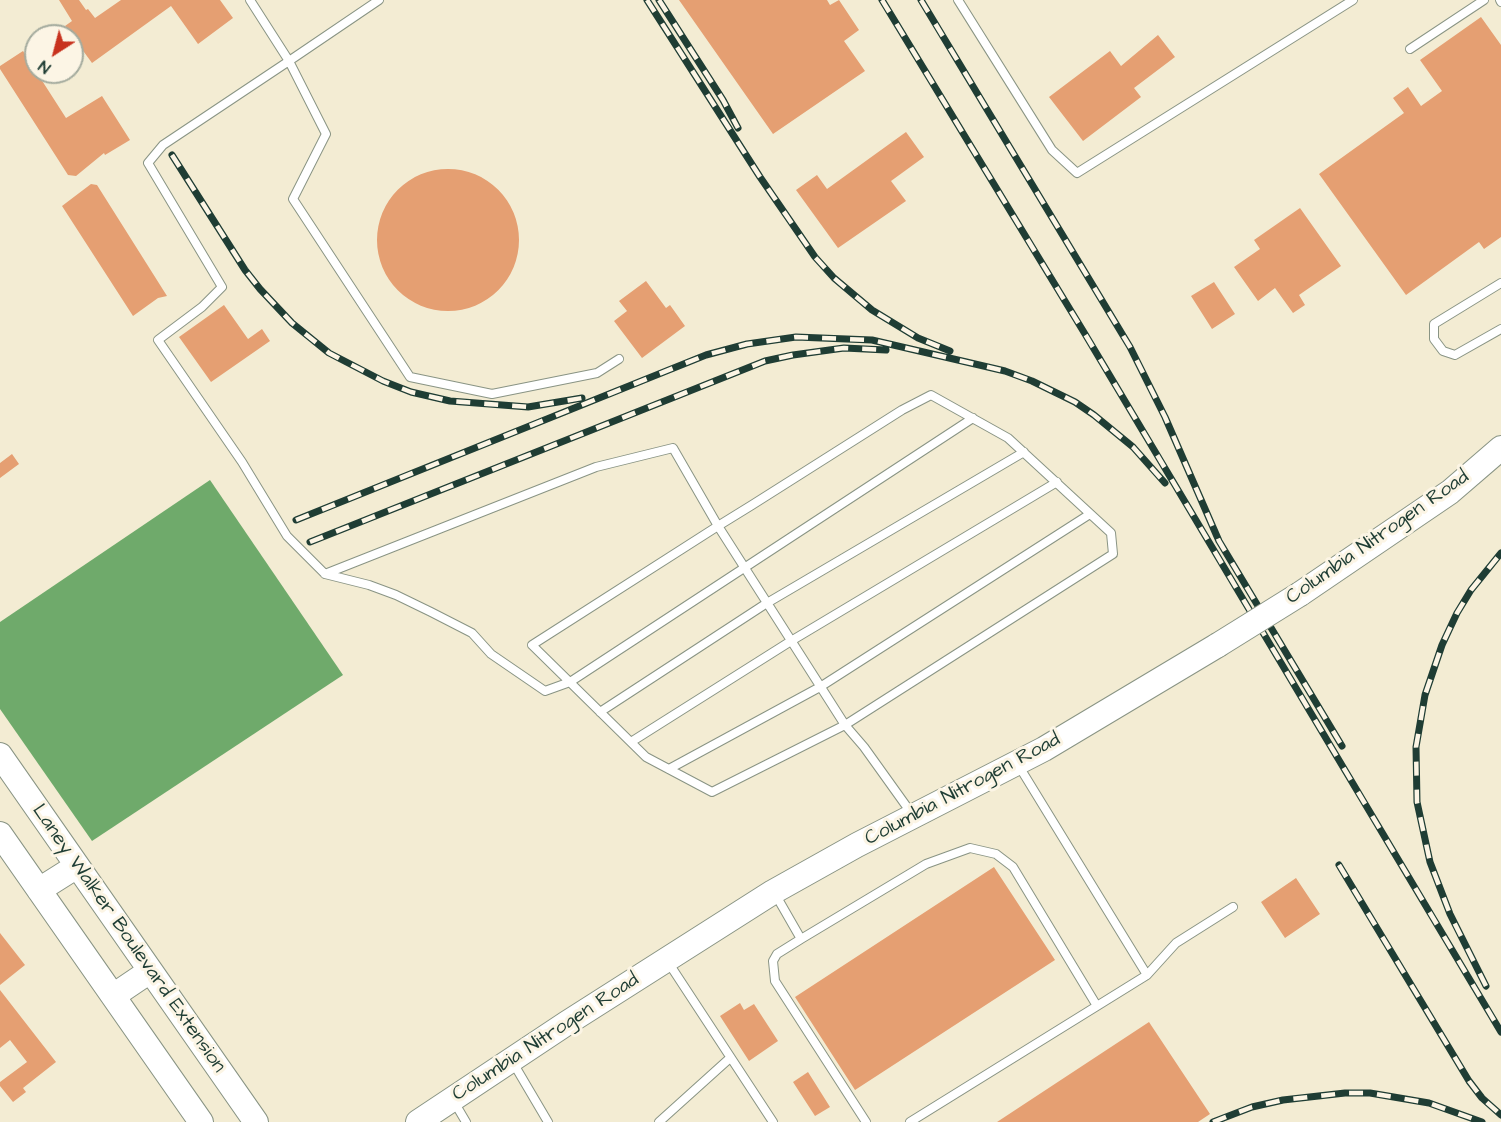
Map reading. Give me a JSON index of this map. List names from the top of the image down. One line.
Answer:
{"streets":{"street":["Columbia Nitrogen Road","Laney Walker Boulevard Extension"]},"north":"bottom left"}
